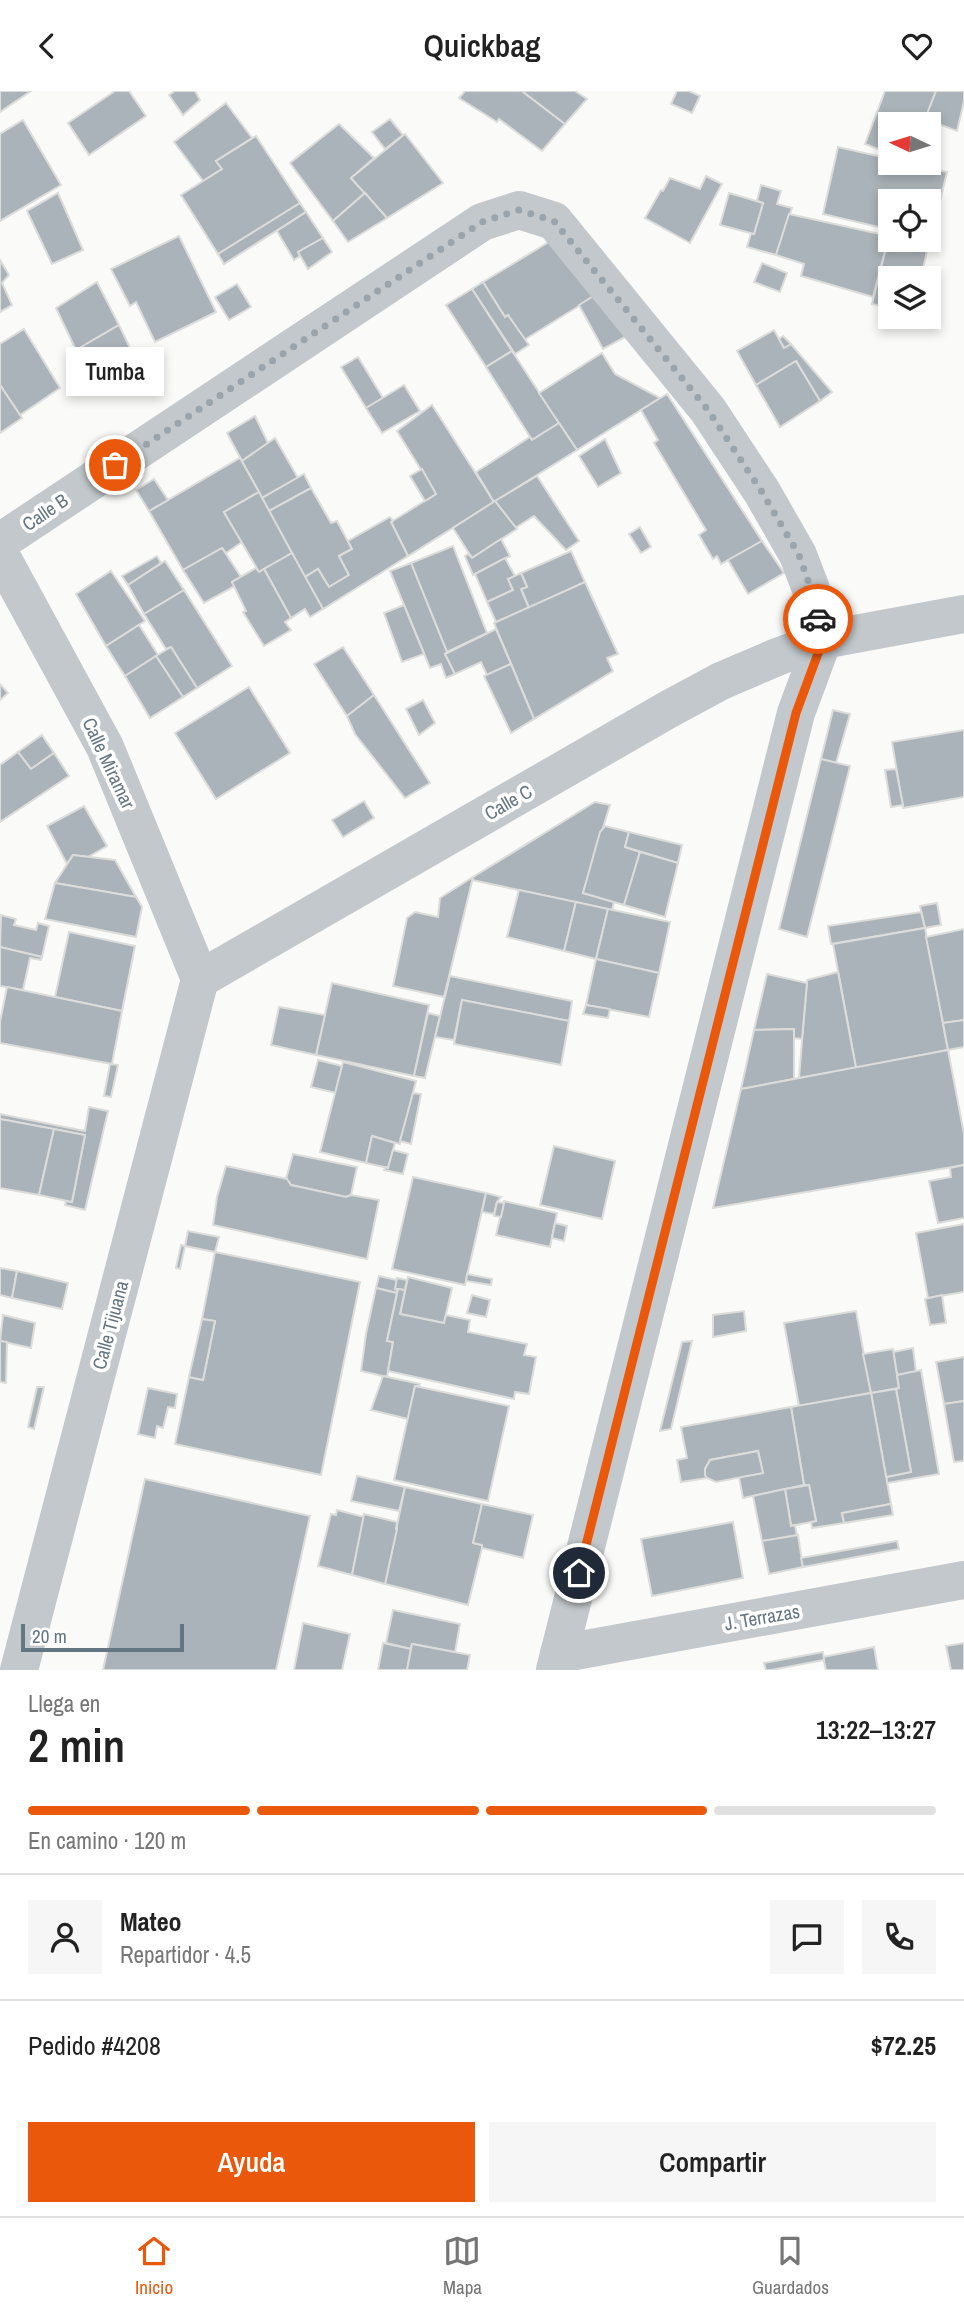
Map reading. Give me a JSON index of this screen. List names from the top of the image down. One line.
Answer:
{"streets":{"street":["Calle B","Calle Miramar","Calle C","Calle Tijuana","J. Terrazas"]},"crossings":[["Calle B","Calle C"],["Calle Miramar","Calle C"],["Calle Miramar","Calle Tijuana"],["Calle C","Calle Tijuana"]],"places":["Tumba"],"scale_bar":"20 m","north":"left","page":{"header":"Quickbag","bubble":"Tumba","scale":"20 m","heading":["2 min","Llega en","13:22–13:27"],"panel":["Mateo","Repartidor · 4.5","Pedido #4208","$72.25"],"bar":"En camino · 120 m","buttons":["Ayuda","Compartir"],"tabs":["Inicio","Mapa","Guardados"]}}
